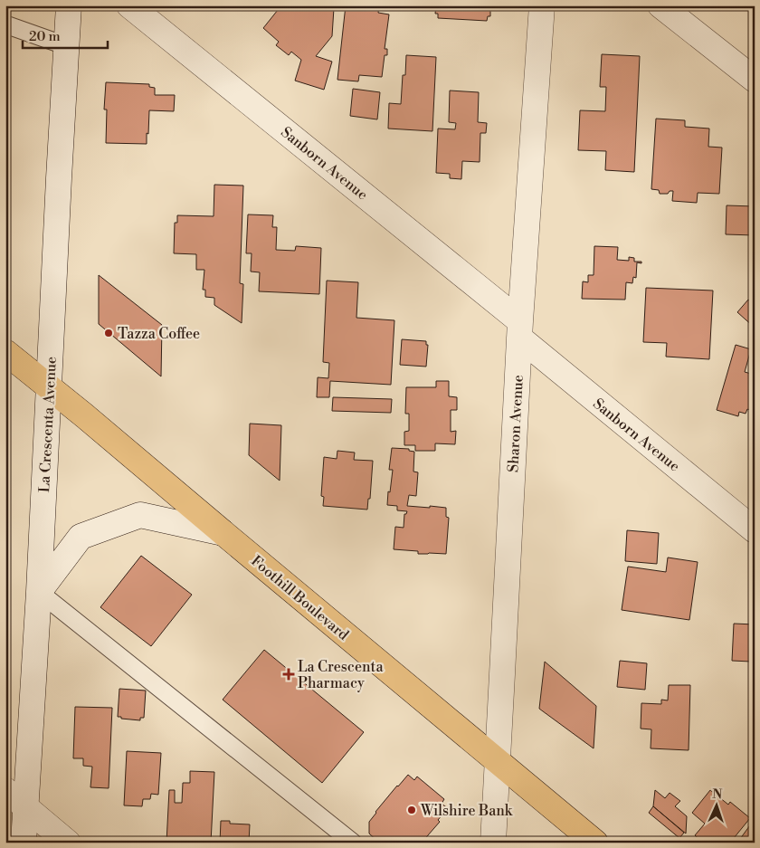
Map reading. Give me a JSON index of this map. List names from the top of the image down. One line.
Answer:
{"streets":{"main road":["Foothill Boulevard"],"street":["Sanborn Avenue","Sharon Avenue","La Crescenta Avenue"]},"crossings":[["Sanborn Avenue","Sharon Avenue"],["Sharon Avenue","Foothill Boulevard"],["La Crescenta Avenue","Foothill Boulevard"]],"places":{"other":["Tazza Coffee","Wilshire Bank"],"health":["La Crescenta Pharmacy"]},"scale_bar":"20 m","north":"top"}
